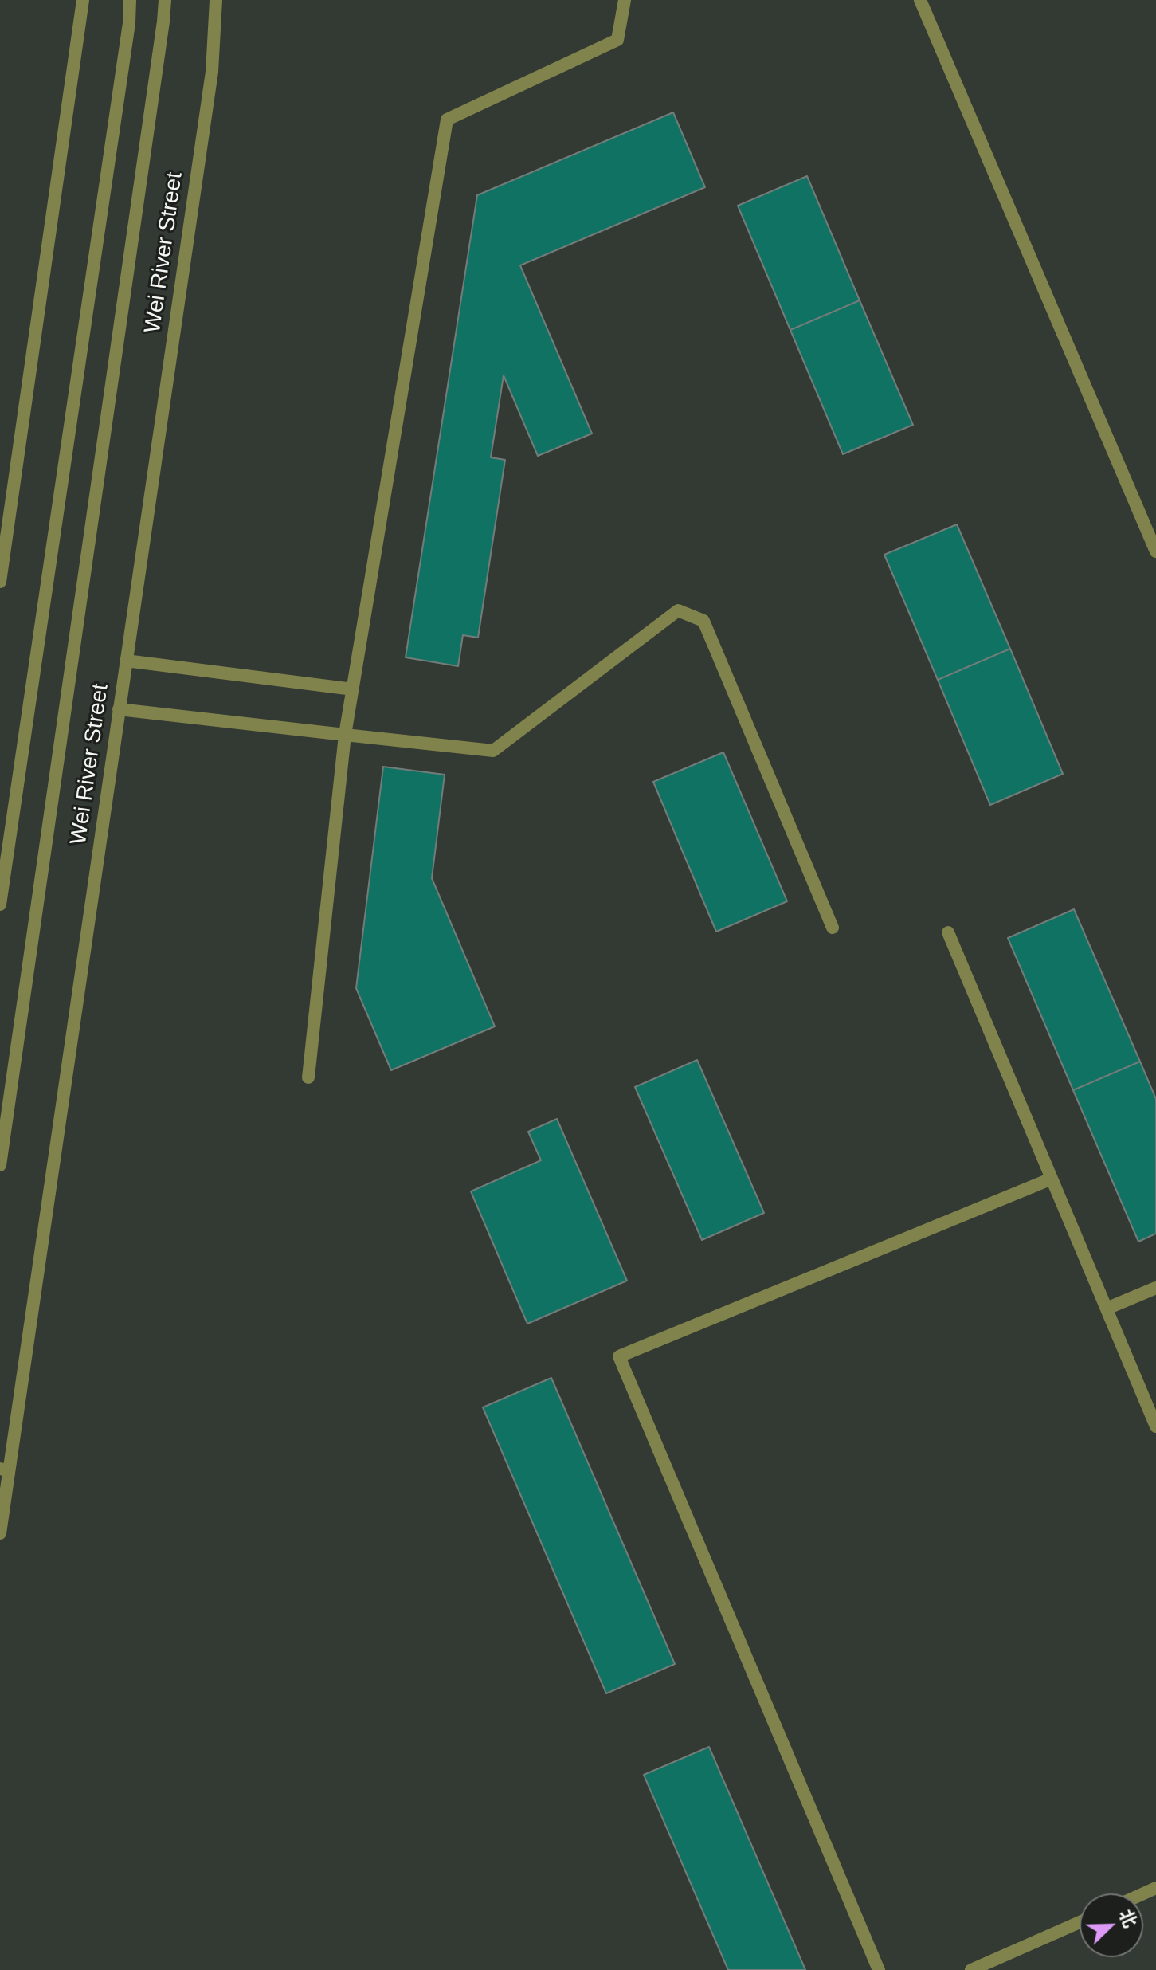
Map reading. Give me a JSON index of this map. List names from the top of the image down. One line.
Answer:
{"streets":{"street":["Wei River Street"]},"north":"top right"}
